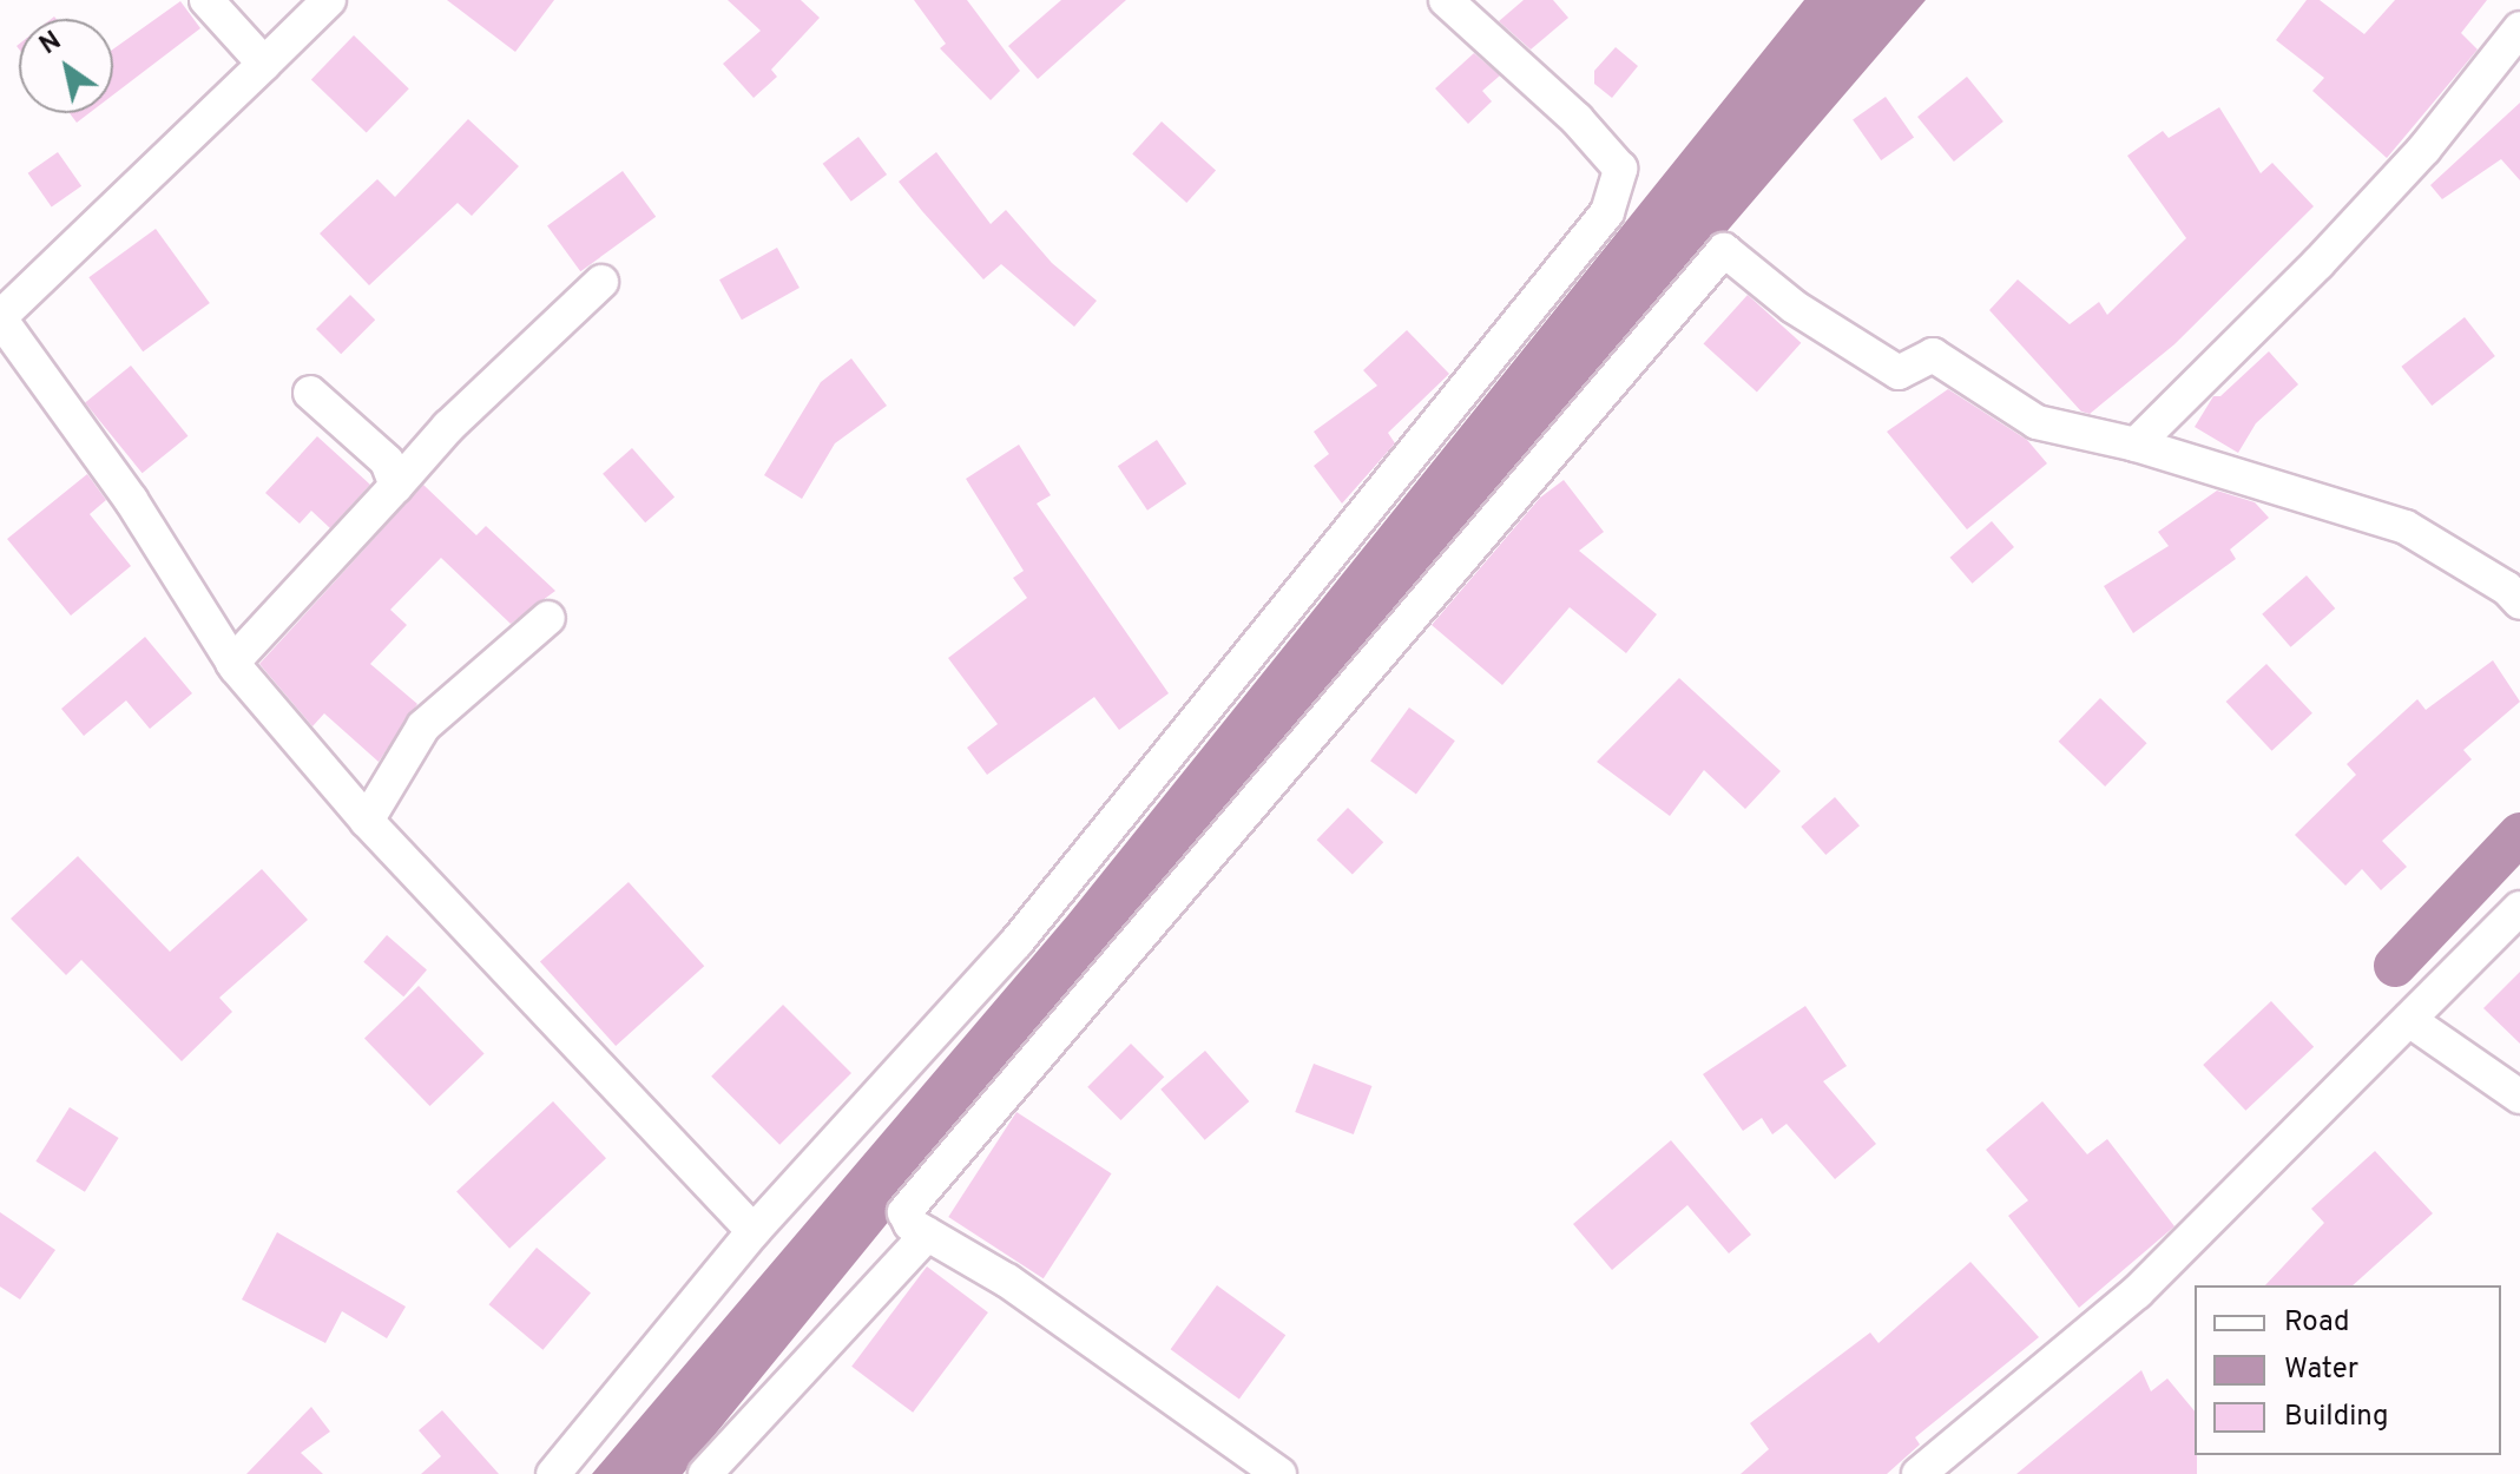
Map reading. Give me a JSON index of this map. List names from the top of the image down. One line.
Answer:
{"legend":["Road","Water","Building"],"north":"top left"}
